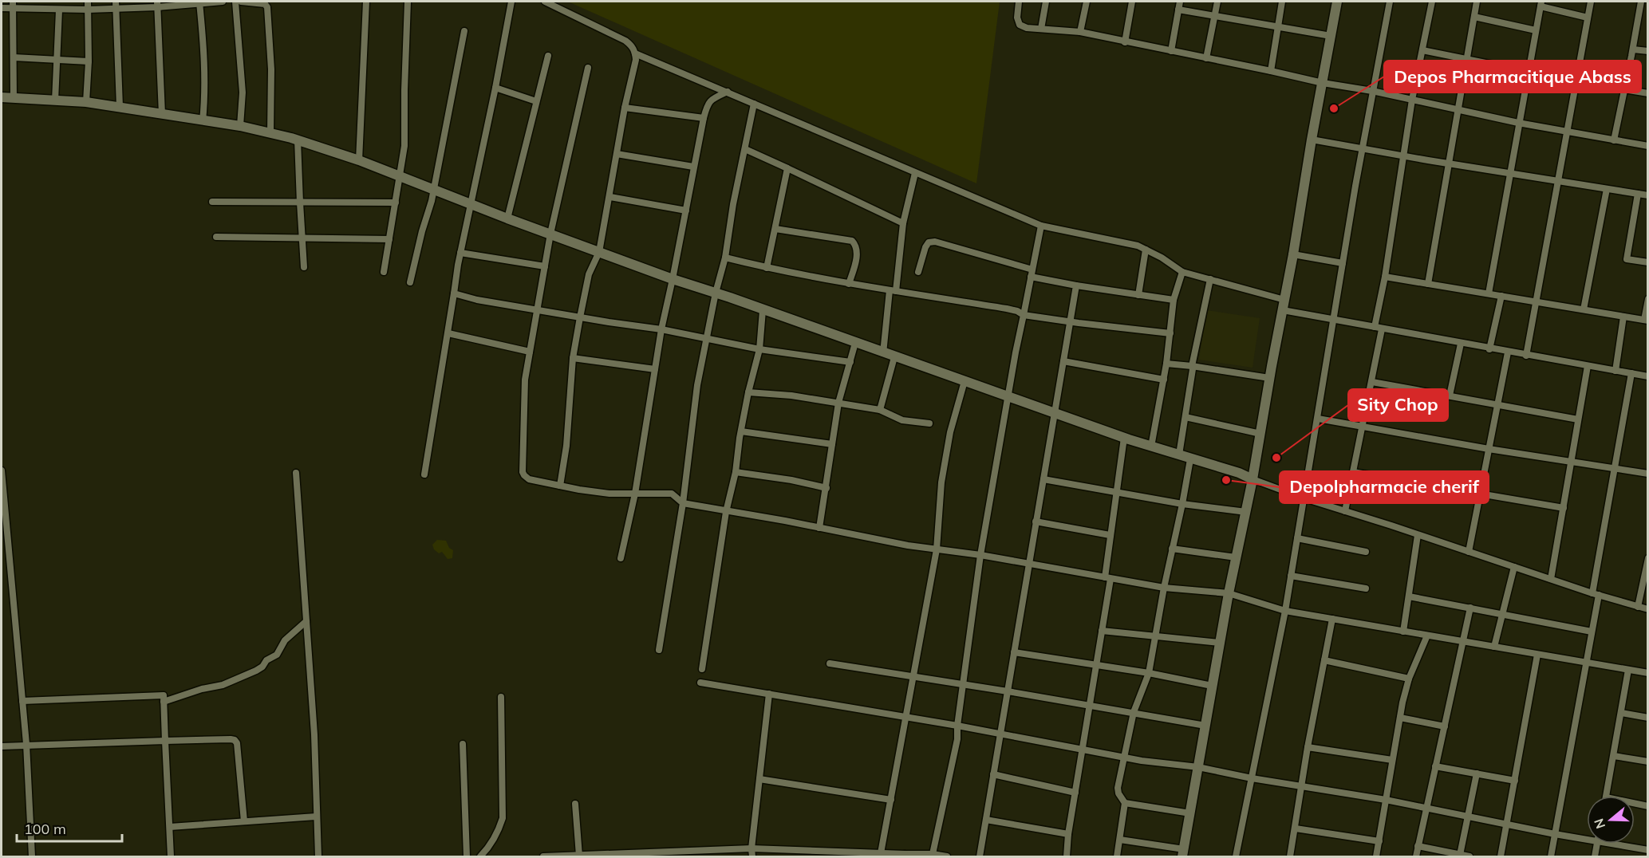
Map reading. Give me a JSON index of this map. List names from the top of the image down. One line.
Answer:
{"places":["Depos Pharmacitique Abass","Sity Chop","Depolpharmacie cherif"],"scale_bar":"100 m","north":"left"}
